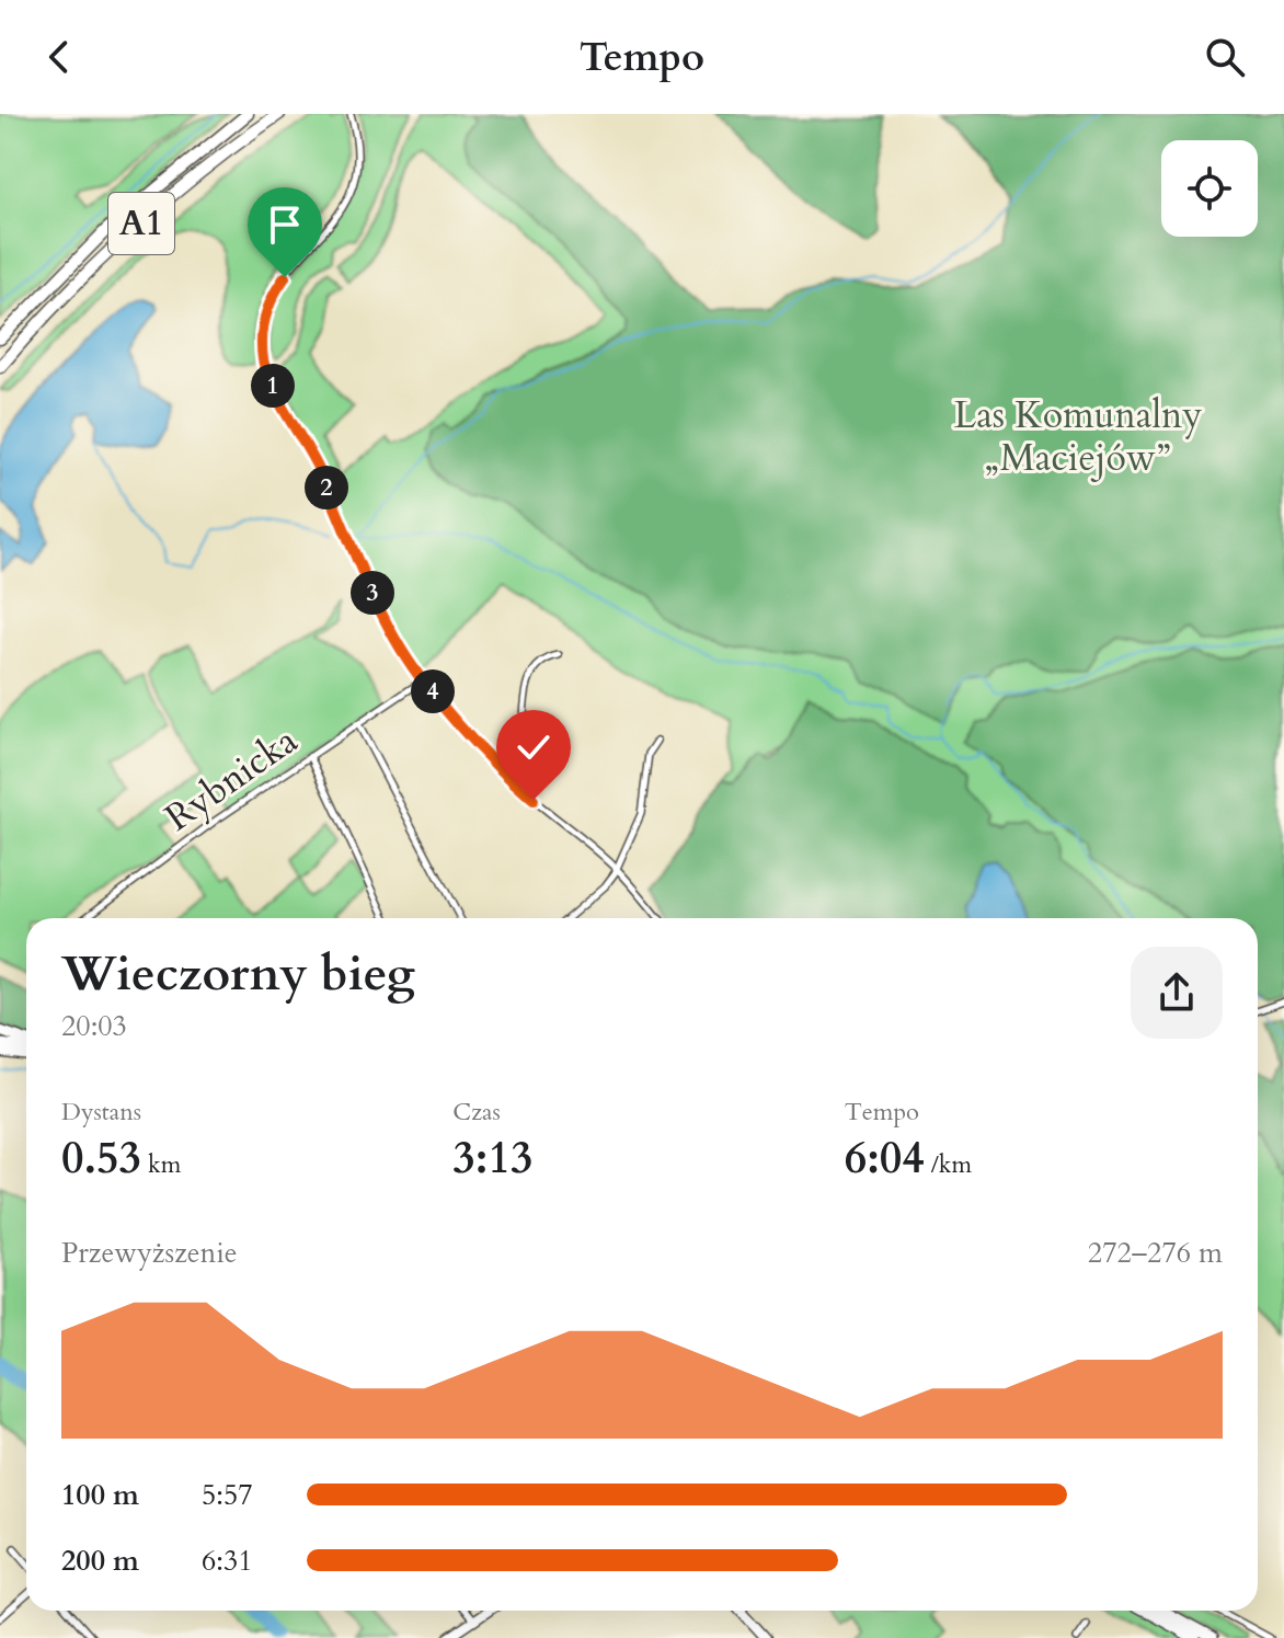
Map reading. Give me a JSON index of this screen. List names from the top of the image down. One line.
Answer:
{"streets":{"highway":["A1"],"street":["Rybnicka"]},"parks":["Las Komunalny „Maciejów”"],"page":{"header":"Tempo","pins":["1","2","3","4"],"heading":["Wieczorny bieg","20:03"],"stats":[["Dystans","0.53 km"],["Czas","3:13"],["Tempo","6:04 /km"]],"chart":["Przewyższenie","272–276 m"],"list":[{"name":"100 m","note":"5:57"},{"name":"200 m","note":"6:31"}]}}
